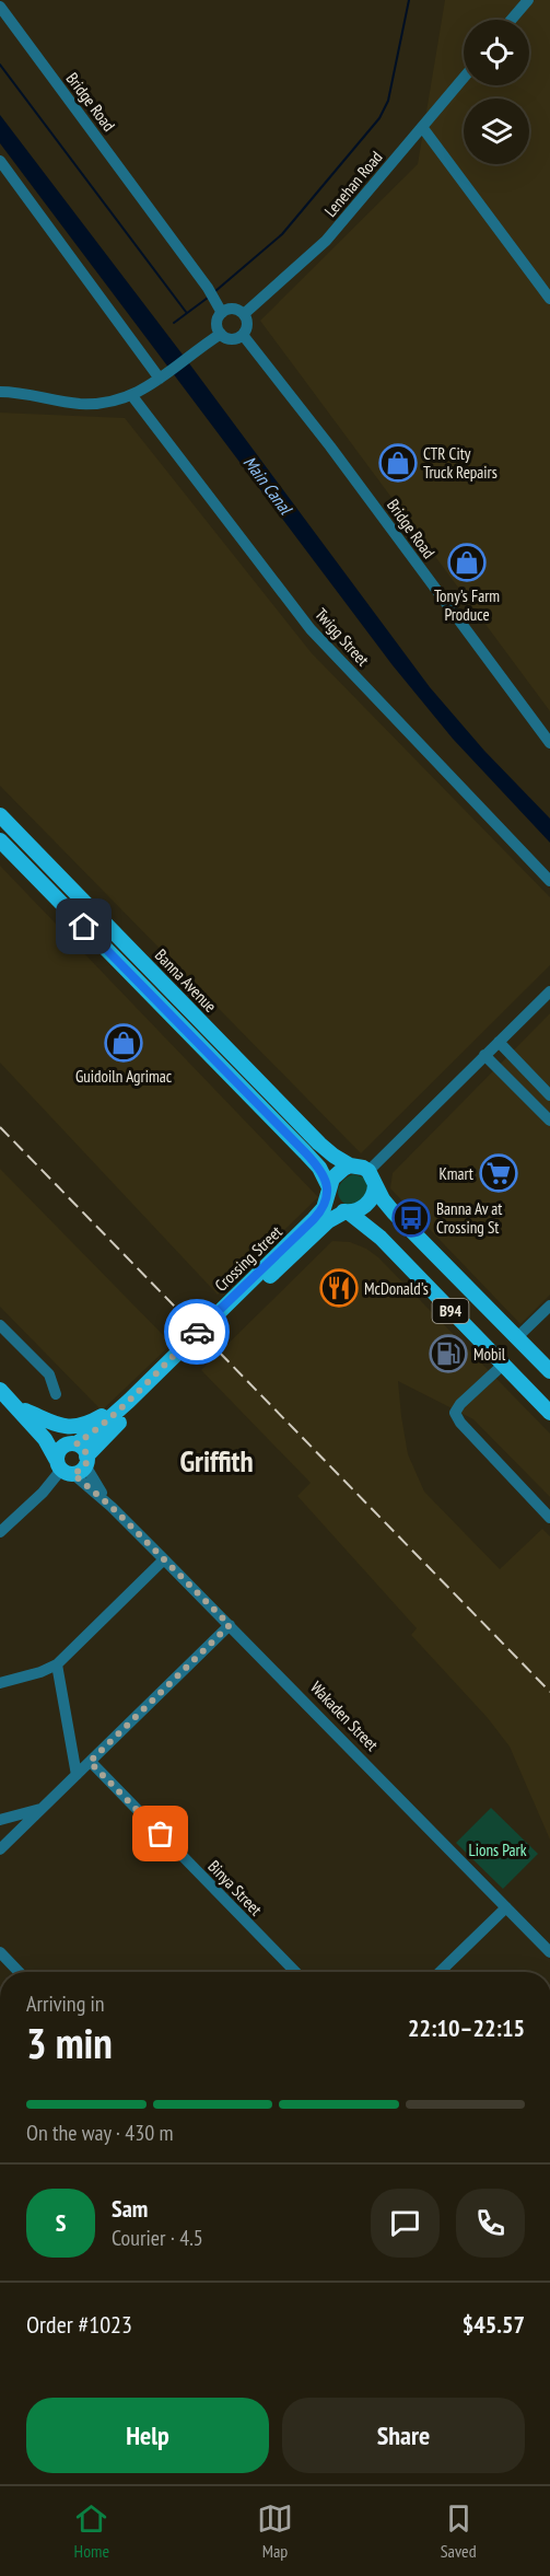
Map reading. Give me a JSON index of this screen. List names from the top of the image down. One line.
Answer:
{"streets":{"main road":["Banna Avenue","Crossing Street","B94","Wakaden Street"],"street":["Bridge Road","Lenehan Road","Twigg Street","Binya Street"]},"crossings":[["Bridge Road","Lenehan Road"],["Banna Avenue","Crossing Street"],["Banna Avenue","B94"],["Crossing Street","B94"],["Crossing Street","Wakaden Street"]],"districts":["Griffith"],"water":["Main Canal"],"parks":["Lions Park"],"places":{"shop":["CTR City Truck Repairs","Tony's Farm Produce","Guidoiln Agrimac"],"supermarket":["Kmart"],"bus stop":["Banna Av at Crossing St"],"restaurant":["McDonald's"],"fuel station":["Mobil"]},"page":{"heading":["3 min","Arriving in","22:10–22:15"],"panel":["Sam","Courier · 4.5","Order #1023","$45.57"],"bar":"On the way · 430 m","round":"S","buttons":["Help","Share"],"tabs":["Home","Map","Saved"]}}
